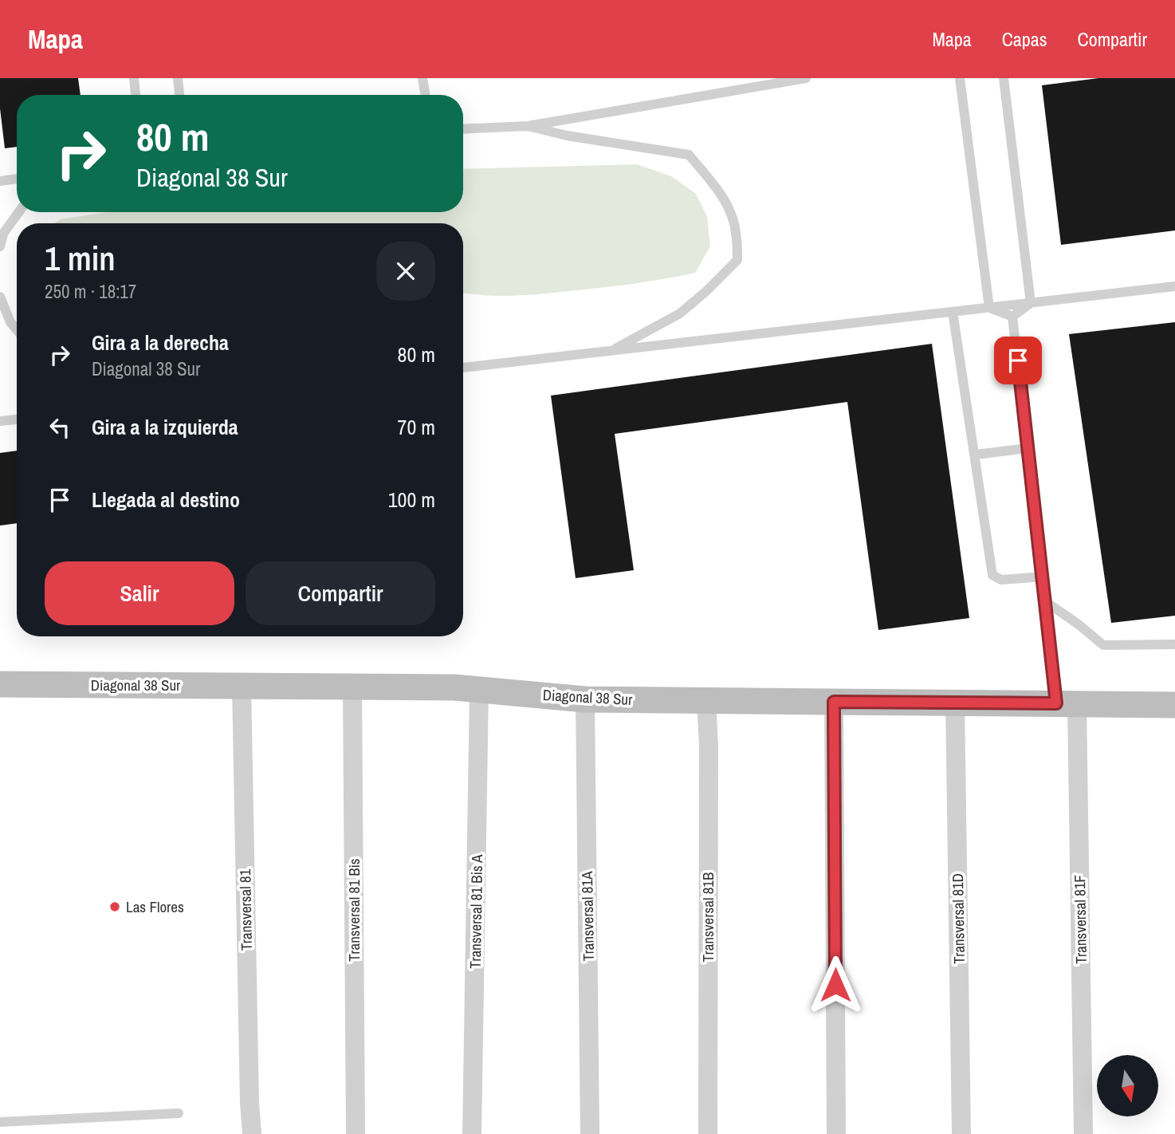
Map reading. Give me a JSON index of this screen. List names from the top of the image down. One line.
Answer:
{"streets":{"street":["Diagonal 38 Sur","Transversal 81","Transversal 81 Bis","Transversal 81 Bis A","Transversal 81A","Transversal 81B","Transversal 81D","Transversal 81F"]},"crossings":[["Diagonal 38 Sur","Transversal 81"],["Diagonal 38 Sur","Transversal 81 Bis"],["Diagonal 38 Sur","Transversal 81 Bis A"],["Diagonal 38 Sur","Transversal 81A"],["Diagonal 38 Sur","Transversal 81B"],["Diagonal 38 Sur","Transversal 81D"],["Diagonal 38 Sur","Transversal 81F"]],"places":["Las Flores"],"north":"bottom","page":{"header":"Mapa","nav":["Mapa","Capas","Compartir"],"turn":["80 m","Diagonal 38 Sur"],"heading":["1 min","250 m · 18:17"],"list":[{"name":"Gira a la derecha","note":"Diagonal 38 Sur","value":"80 m"},{"name":"Gira a la izquierda","value":"70 m"},{"name":"Llegada al destino","value":"100 m"}],"buttons":["Salir","Compartir"]}}
